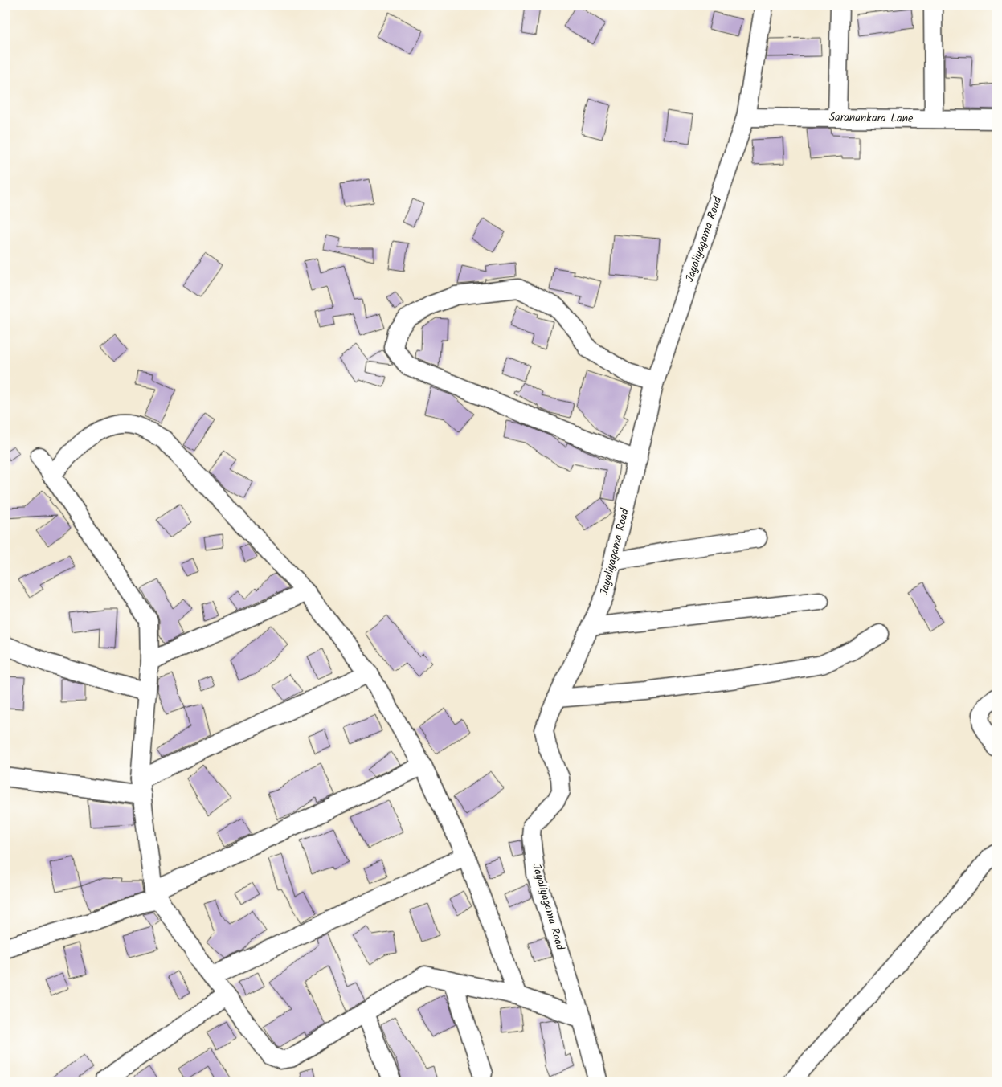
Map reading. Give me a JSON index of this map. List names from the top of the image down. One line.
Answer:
{"streets":{"street":["Saranankara Lane","Jayaliyagama Road"]},"crossings":[["Saranankara Lane","Jayaliyagama Road"]]}
